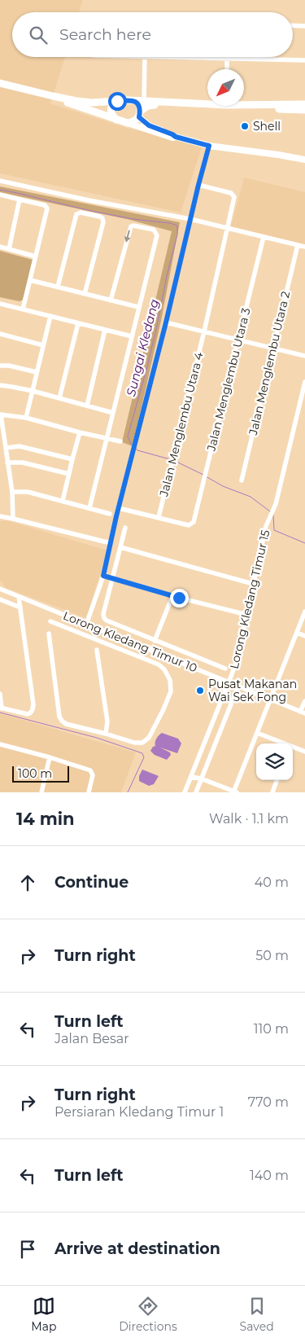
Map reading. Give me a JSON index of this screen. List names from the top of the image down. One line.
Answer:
{"streets":{"street":["Jalan Menglembu Utara 2","Jalan Menglembu Utara 3","Jalan Menglembu Utara 4","Lorong Kledang Timur 15","Lorong Kledang Timur 10"]},"crossings":[["Jalan Menglembu Utara 3","Jalan Menglembu Utara 4"],["Lorong Kledang Timur 15","Lorong Kledang Timur 10"]],"water":["Sungai Kledang"],"places":["Shell","Pusat Makanan Wai Sek Fong"],"scale_bar":"100 m","north":"bottom left","page":{"search":"Search here","scale":"100 m","heading":["14 min","Walk · 1.1 km"],"list":[["Continue","40 m"],["Turn right","50 m"],["Turn left","Jalan Besar","110 m"],["Turn right","Persiaran Kledang Timur 1","770 m"],["Turn left","140 m"],"Arrive at destination"],"nav":["Map","Directions","Saved"]}}
